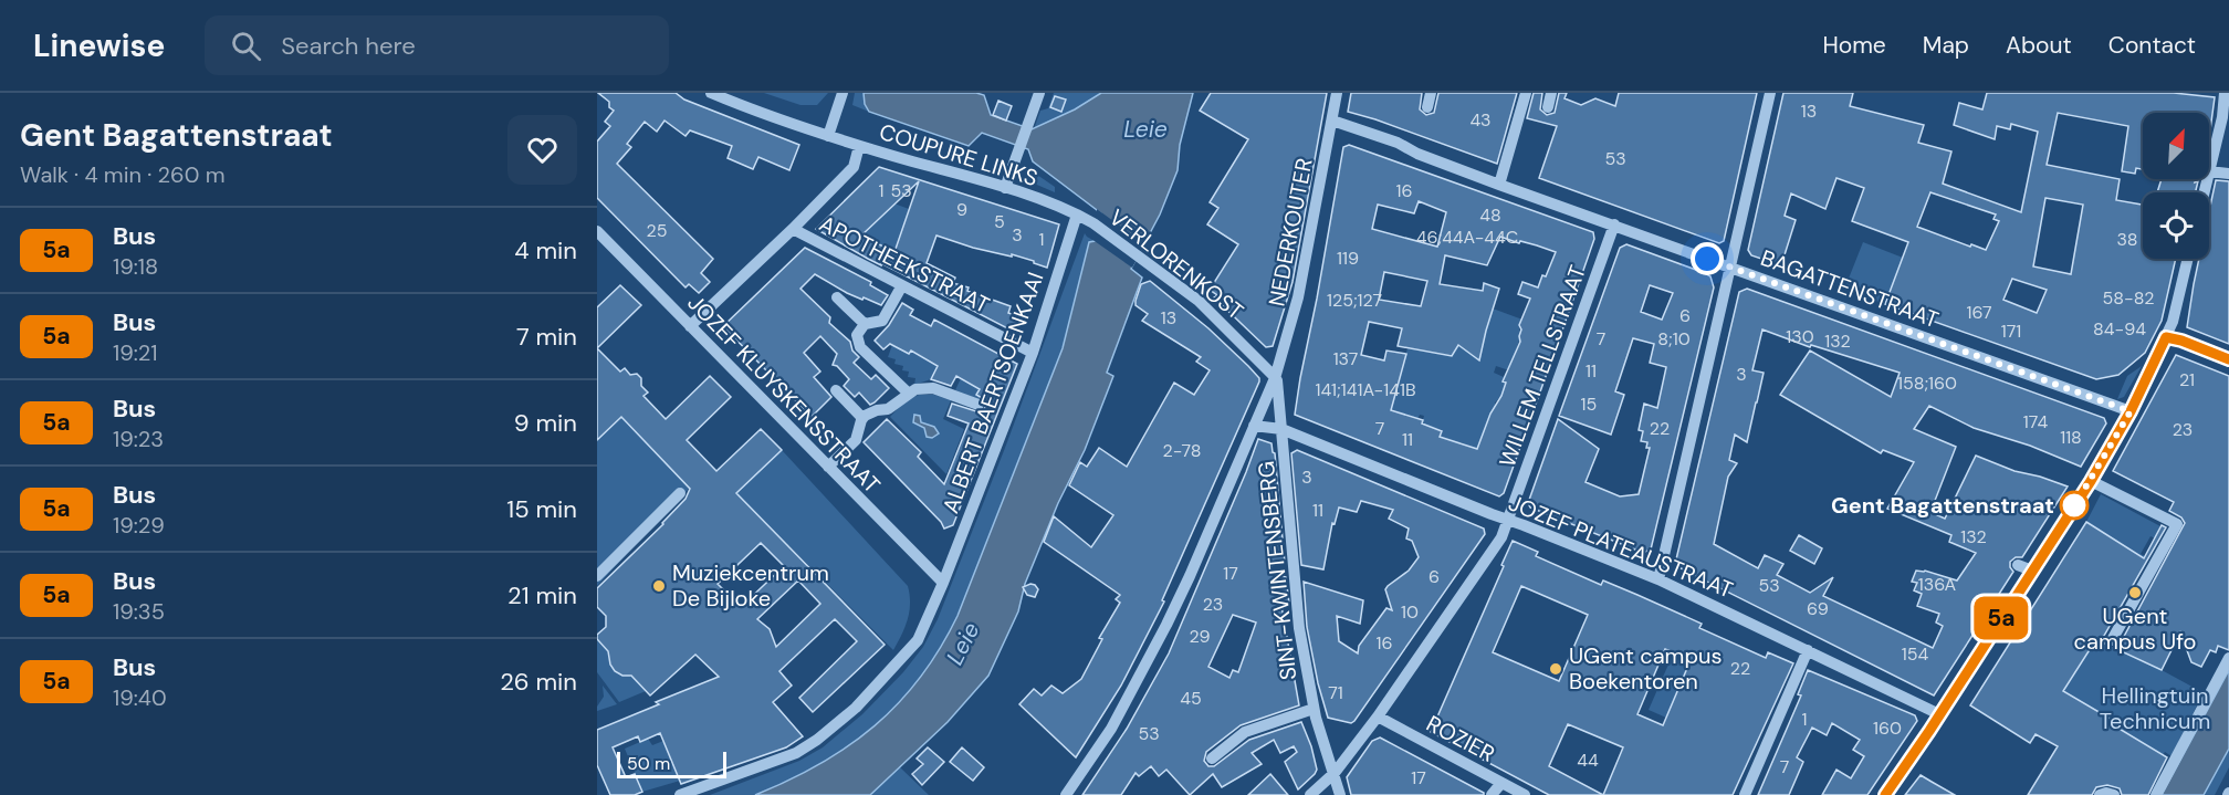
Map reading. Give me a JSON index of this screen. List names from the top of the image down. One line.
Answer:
{"streets":{"street":["COUPURE LINKS","NEDERKOUTER","APOTHEEKSTRAAT","VERLORENKOST","BAGATTENSTRAAT","WILLEM TELLSTRAAT","ALBERT BAERTSOENKAAI","JOZEF KLUYSKENSSTRAAT","JOZEF PLATEAUSTRAAT","SINT-KWINTENSBERG","ROZIER"]},"crossings":[["COUPURE LINKS","VERLORENKOST"],["COUPURE LINKS","ALBERT BAERTSOENKAAI"],["NEDERKOUTER","VERLORENKOST"],["NEDERKOUTER","BAGATTENSTRAAT"],["NEDERKOUTER","JOZEF PLATEAUSTRAAT"],["NEDERKOUTER","SINT-KWINTENSBERG"],["APOTHEEKSTRAAT","ALBERT BAERTSOENKAAI"],["VERLORENKOST","ALBERT BAERTSOENKAAI"],["VERLORENKOST","SINT-KWINTENSBERG"],["BAGATTENSTRAAT","WILLEM TELLSTRAAT"],["WILLEM TELLSTRAAT","JOZEF PLATEAUSTRAAT"],["WILLEM TELLSTRAAT","SINT-KWINTENSBERG"],["WILLEM TELLSTRAAT","ROZIER"],["ALBERT BAERTSOENKAAI","JOZEF KLUYSKENSSTRAAT"],["JOZEF PLATEAUSTRAAT","SINT-KWINTENSBERG"]],"water":["Leie"],"parks":["Hellingtuin Technicum"],"places":["Gent Bagattenstraat","Muziekcentrum De Bijloke","UGent campus Ufo","UGent campus Boekentoren"],"lines":["bus line 5a"],"house_numbers":["13","43","53","1","53","16","9","48","5","25","3","46;44A-44C","1","38","119","58-82","125;127","167","6","13","84-94","171","130","7","8;10","132","137","11","3","21","158;160","141;141A-141B","15","174","7","22","23","118","11","2-78","3","11","132","17","6","136A","53","23","69","10","29","16","154","22","71","45","1","160","53","44","7","17"],"scale_bar":"50 m","north":"top right","page":{"header":"Linewise","search":"Search here","nav":["Home","Map","About","Contact"],"heading":["Gent Bagattenstraat","Walk · 4 min · 260 m"],"on_map":"5a","list":[{"mark":"5a","name":"Bus","note":"19:18","value":"4 min"},{"mark":"5a","name":"Bus","note":"19:21","value":"7 min"},{"mark":"5a","name":"Bus","note":"19:23","value":"9 min"},{"mark":"5a","name":"Bus","note":"19:29","value":"15 min"},{"mark":"5a","name":"Bus","note":"19:35","value":"21 min"},{"mark":"5a","name":"Bus","note":"19:40","value":"26 min"}],"scale":"50 m"}}
